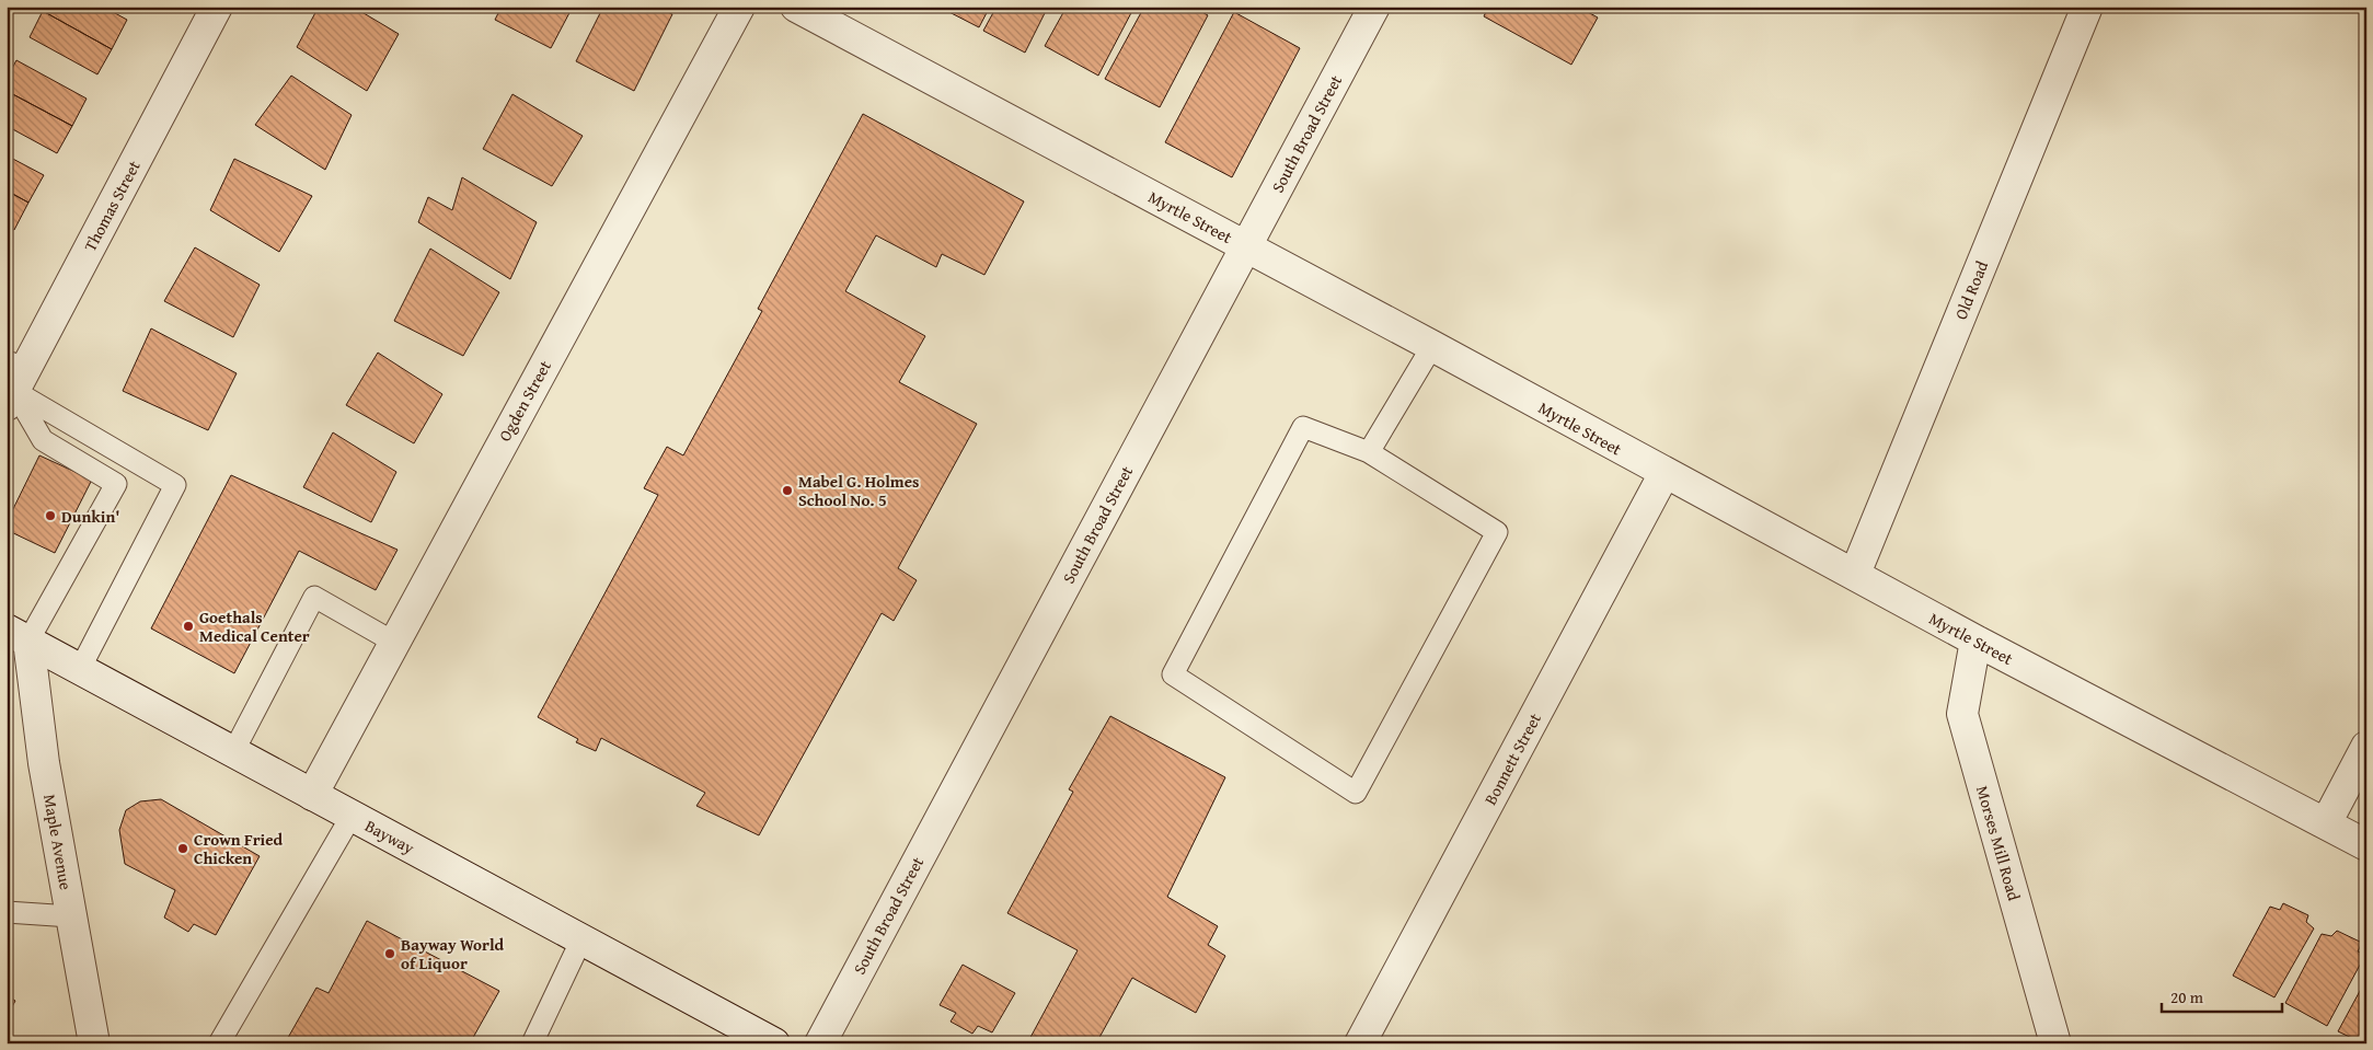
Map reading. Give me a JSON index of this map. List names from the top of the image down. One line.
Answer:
{"streets":{"street":["South Broad Street","Thomas Street","Myrtle Street","Old Road","Ogden Street","Bonnett Street","Bayway","Maple Avenue","Morses Mill Road"]},"crossings":[["South Broad Street","Myrtle Street"],["Myrtle Street","Old Road"],["Myrtle Street","Bonnett Street"],["Myrtle Street","Morses Mill Road"],["Ogden Street","Bayway"],["Bayway","Maple Avenue"]],"places":["Mabel G. Holmes School No. 5","Dunkin'","Goethals Medical Center","Crown Fried Chicken","Bayway World of Liquor"],"scale_bar":"20 m"}
